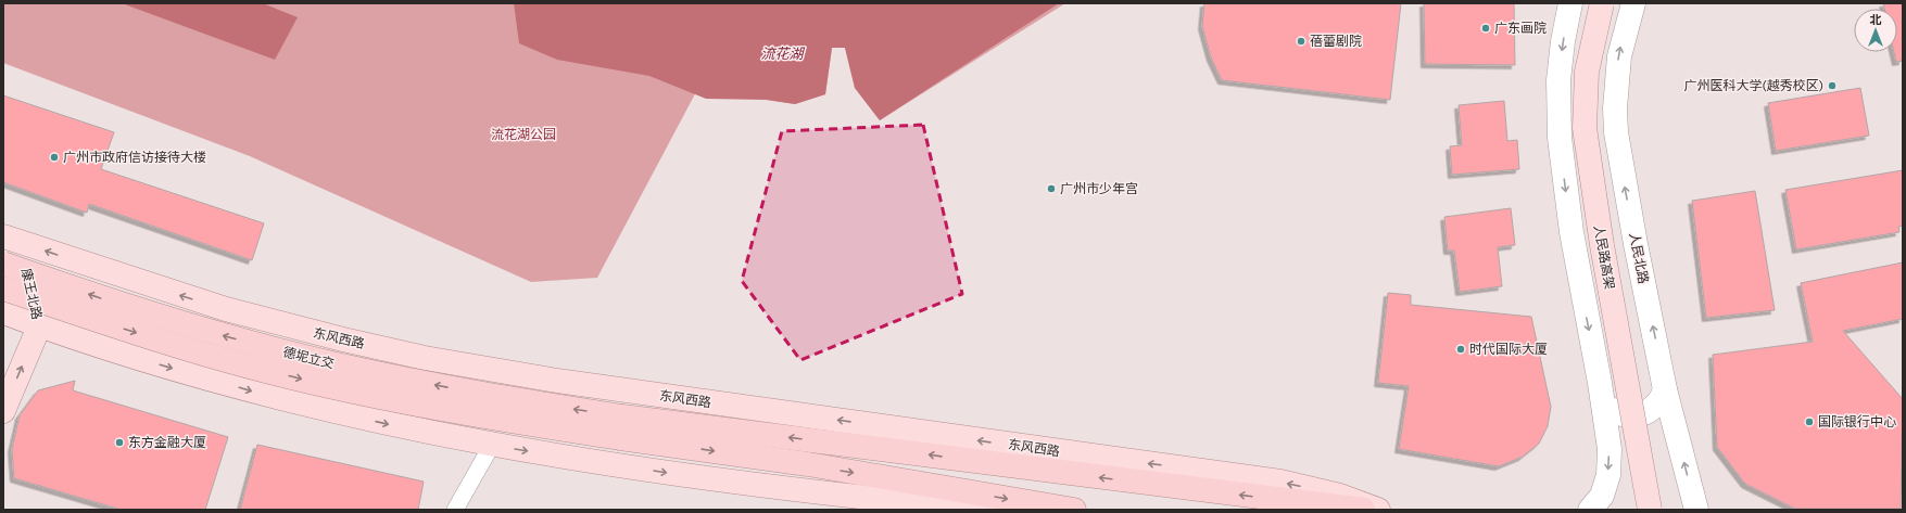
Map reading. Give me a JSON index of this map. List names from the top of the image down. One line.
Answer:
{"streets":{"highway":["东风西路","德坭立交"],"main road":["人民路高架","人民北路","康王北路"]},"crossings":[["康王北路","东风西路"],["东风西路","德坭立交"]],"one_way":["康王北路"],"water":["流花湖"],"parks":["流花湖公园"],"places":["广东画院","蓓蕾剧院","广州医科大学(越秀校区)","广州市政府信访接待大楼","广州市少年宫","时代国际大厦","国际银行中心","东方金融大厦"],"north":"top"}
